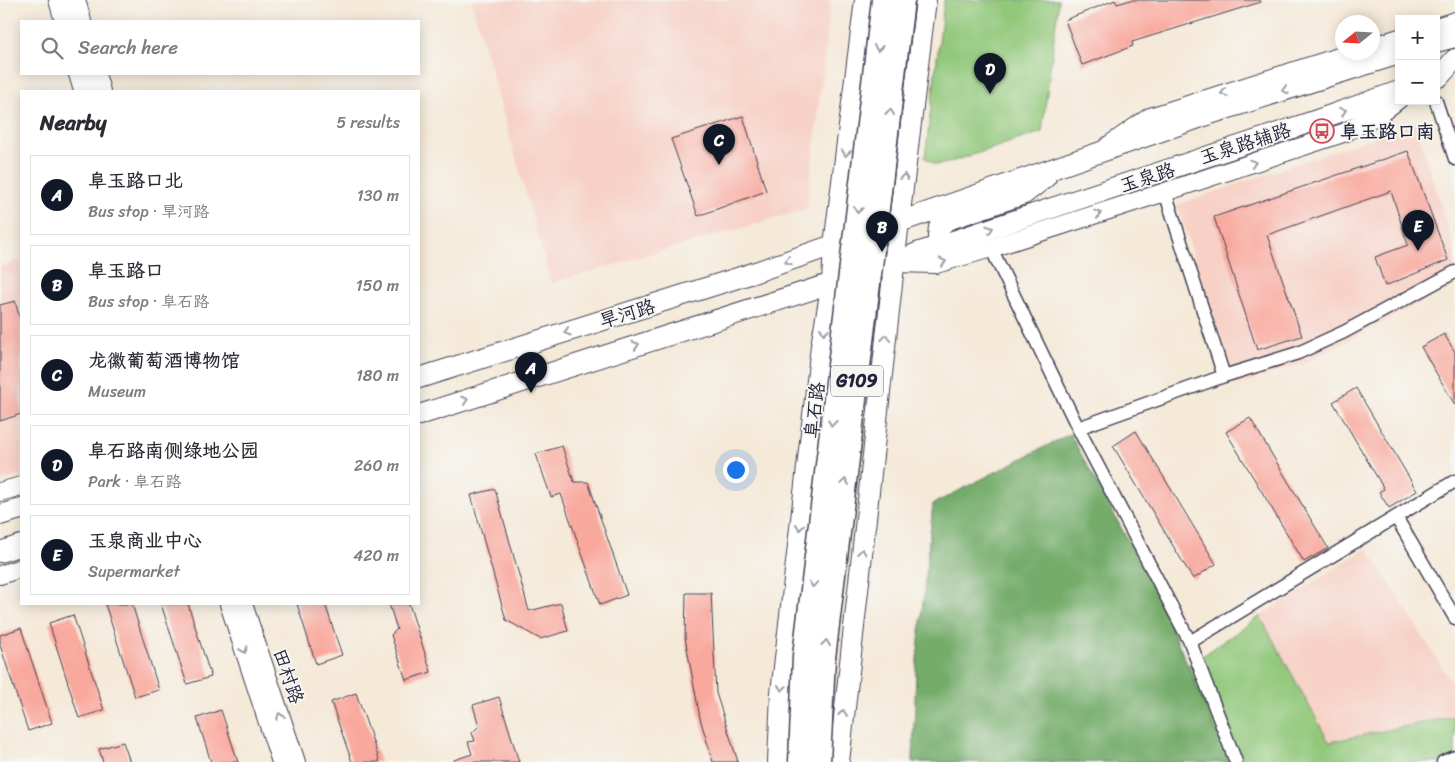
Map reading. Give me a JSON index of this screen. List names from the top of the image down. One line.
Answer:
{"streets":{"highway":["G109","阜石路"],"main road":["玉泉路","旱河路"],"street":["玉泉路辅路","田村路"]},"crossings":[["玉泉路辅路","玉泉路"],["玉泉路辅路","旱河路"],["玉泉路","旱河路"],["旱河路","阜石路"]],"places":{"bus stop":["阜玉路口南"]},"north":"left","page":{"map_buttons":["+","−"],"search":"Search here","pins":["D","C","E","B","A"],"heading":["Nearby","5 results"],"list":[{"mark":"A","name":"阜玉路口北","note":"Bus stop · 旱河路","value":"130 m"},{"mark":"B","name":"阜玉路口","note":"Bus stop · 阜石路","value":"150 m"},{"mark":"C","name":"龙徽葡萄酒博物馆","note":"Museum","value":"180 m"},{"mark":"D","name":"阜石路南侧绿地公园","note":"Park · 阜石路","value":"260 m"},{"mark":"E","name":"玉泉商业中心","note":"Supermarket","value":"420 m"}]}}
